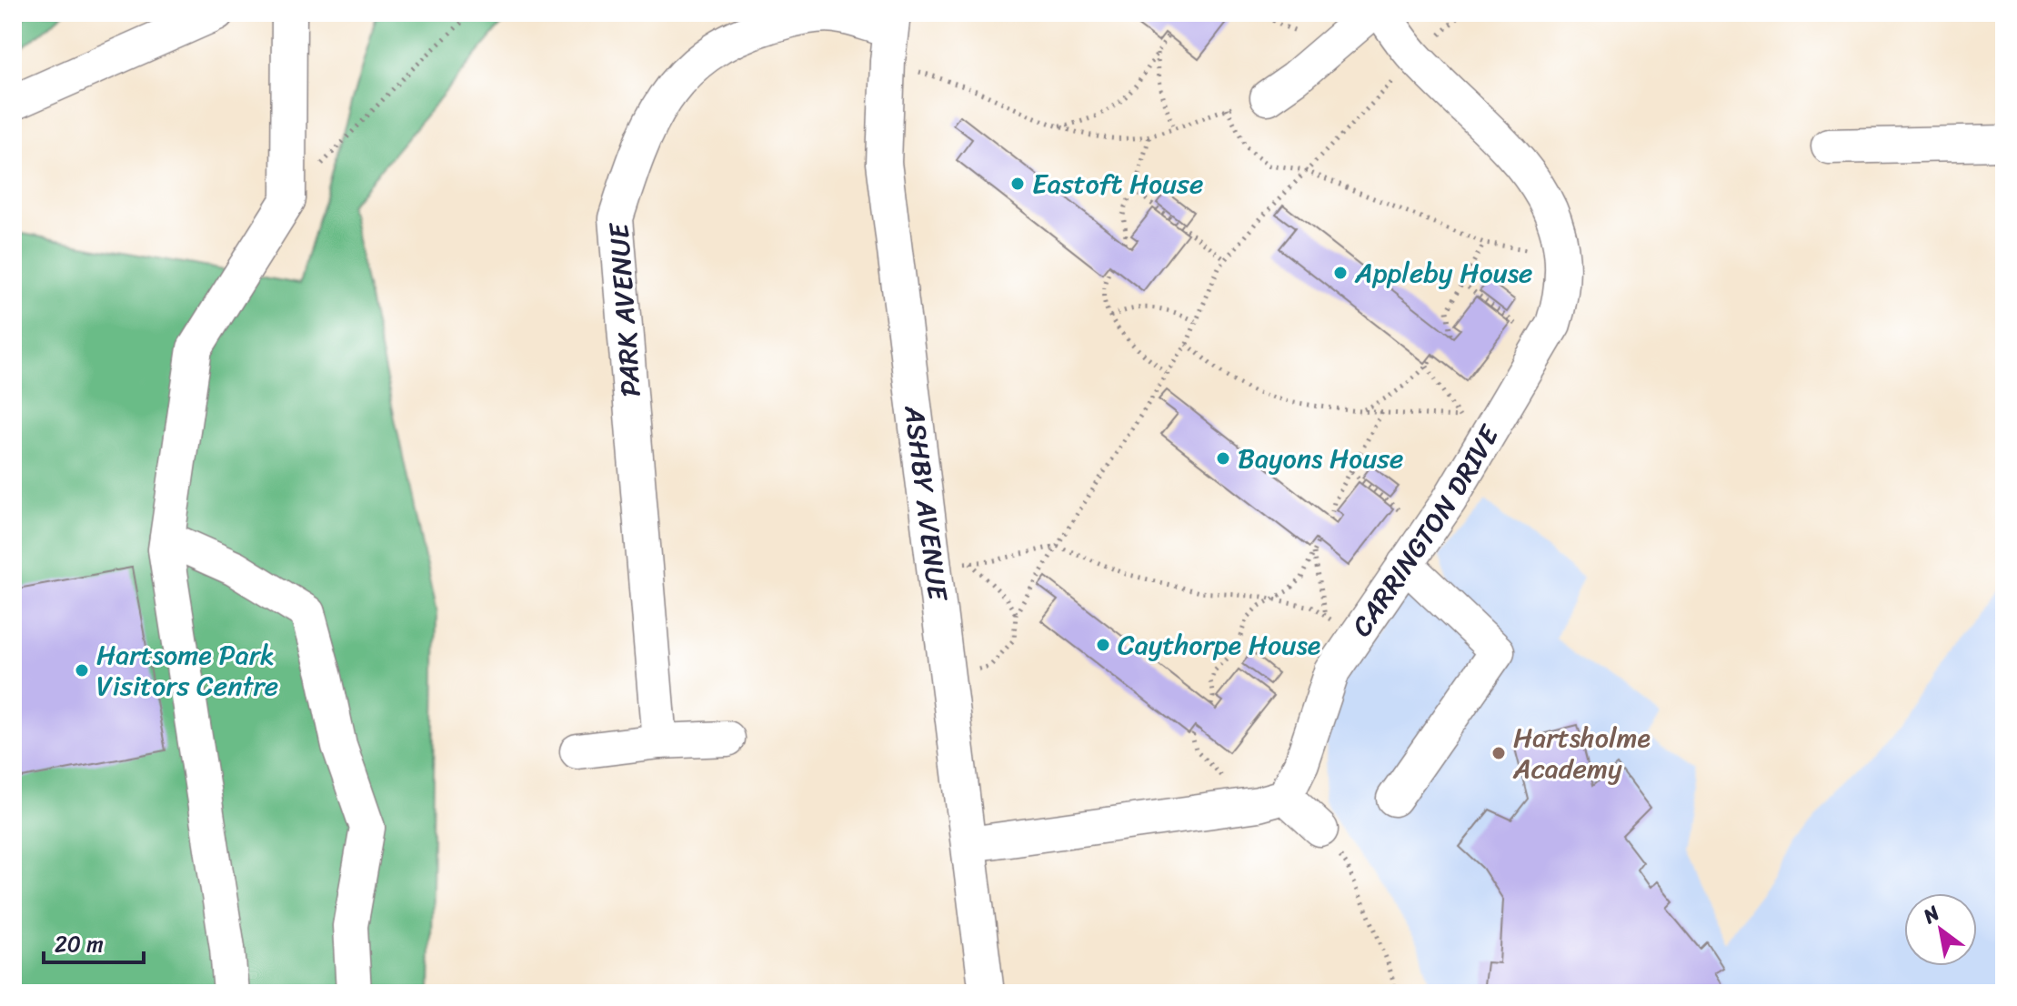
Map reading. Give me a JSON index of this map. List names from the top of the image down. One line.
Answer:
{"streets":{"street":["PARK AVENUE","ASHBY AVENUE","CARRINGTON DRIVE"]},"crossings":[["PARK AVENUE","ASHBY AVENUE"]],"places":["Eastoft House","Appleby House","Bayons House","Caythorpe House","Hartsome Park Visitors Centre","Hartsholme Academy"],"scale_bar":"20 m","north":"top left"}
